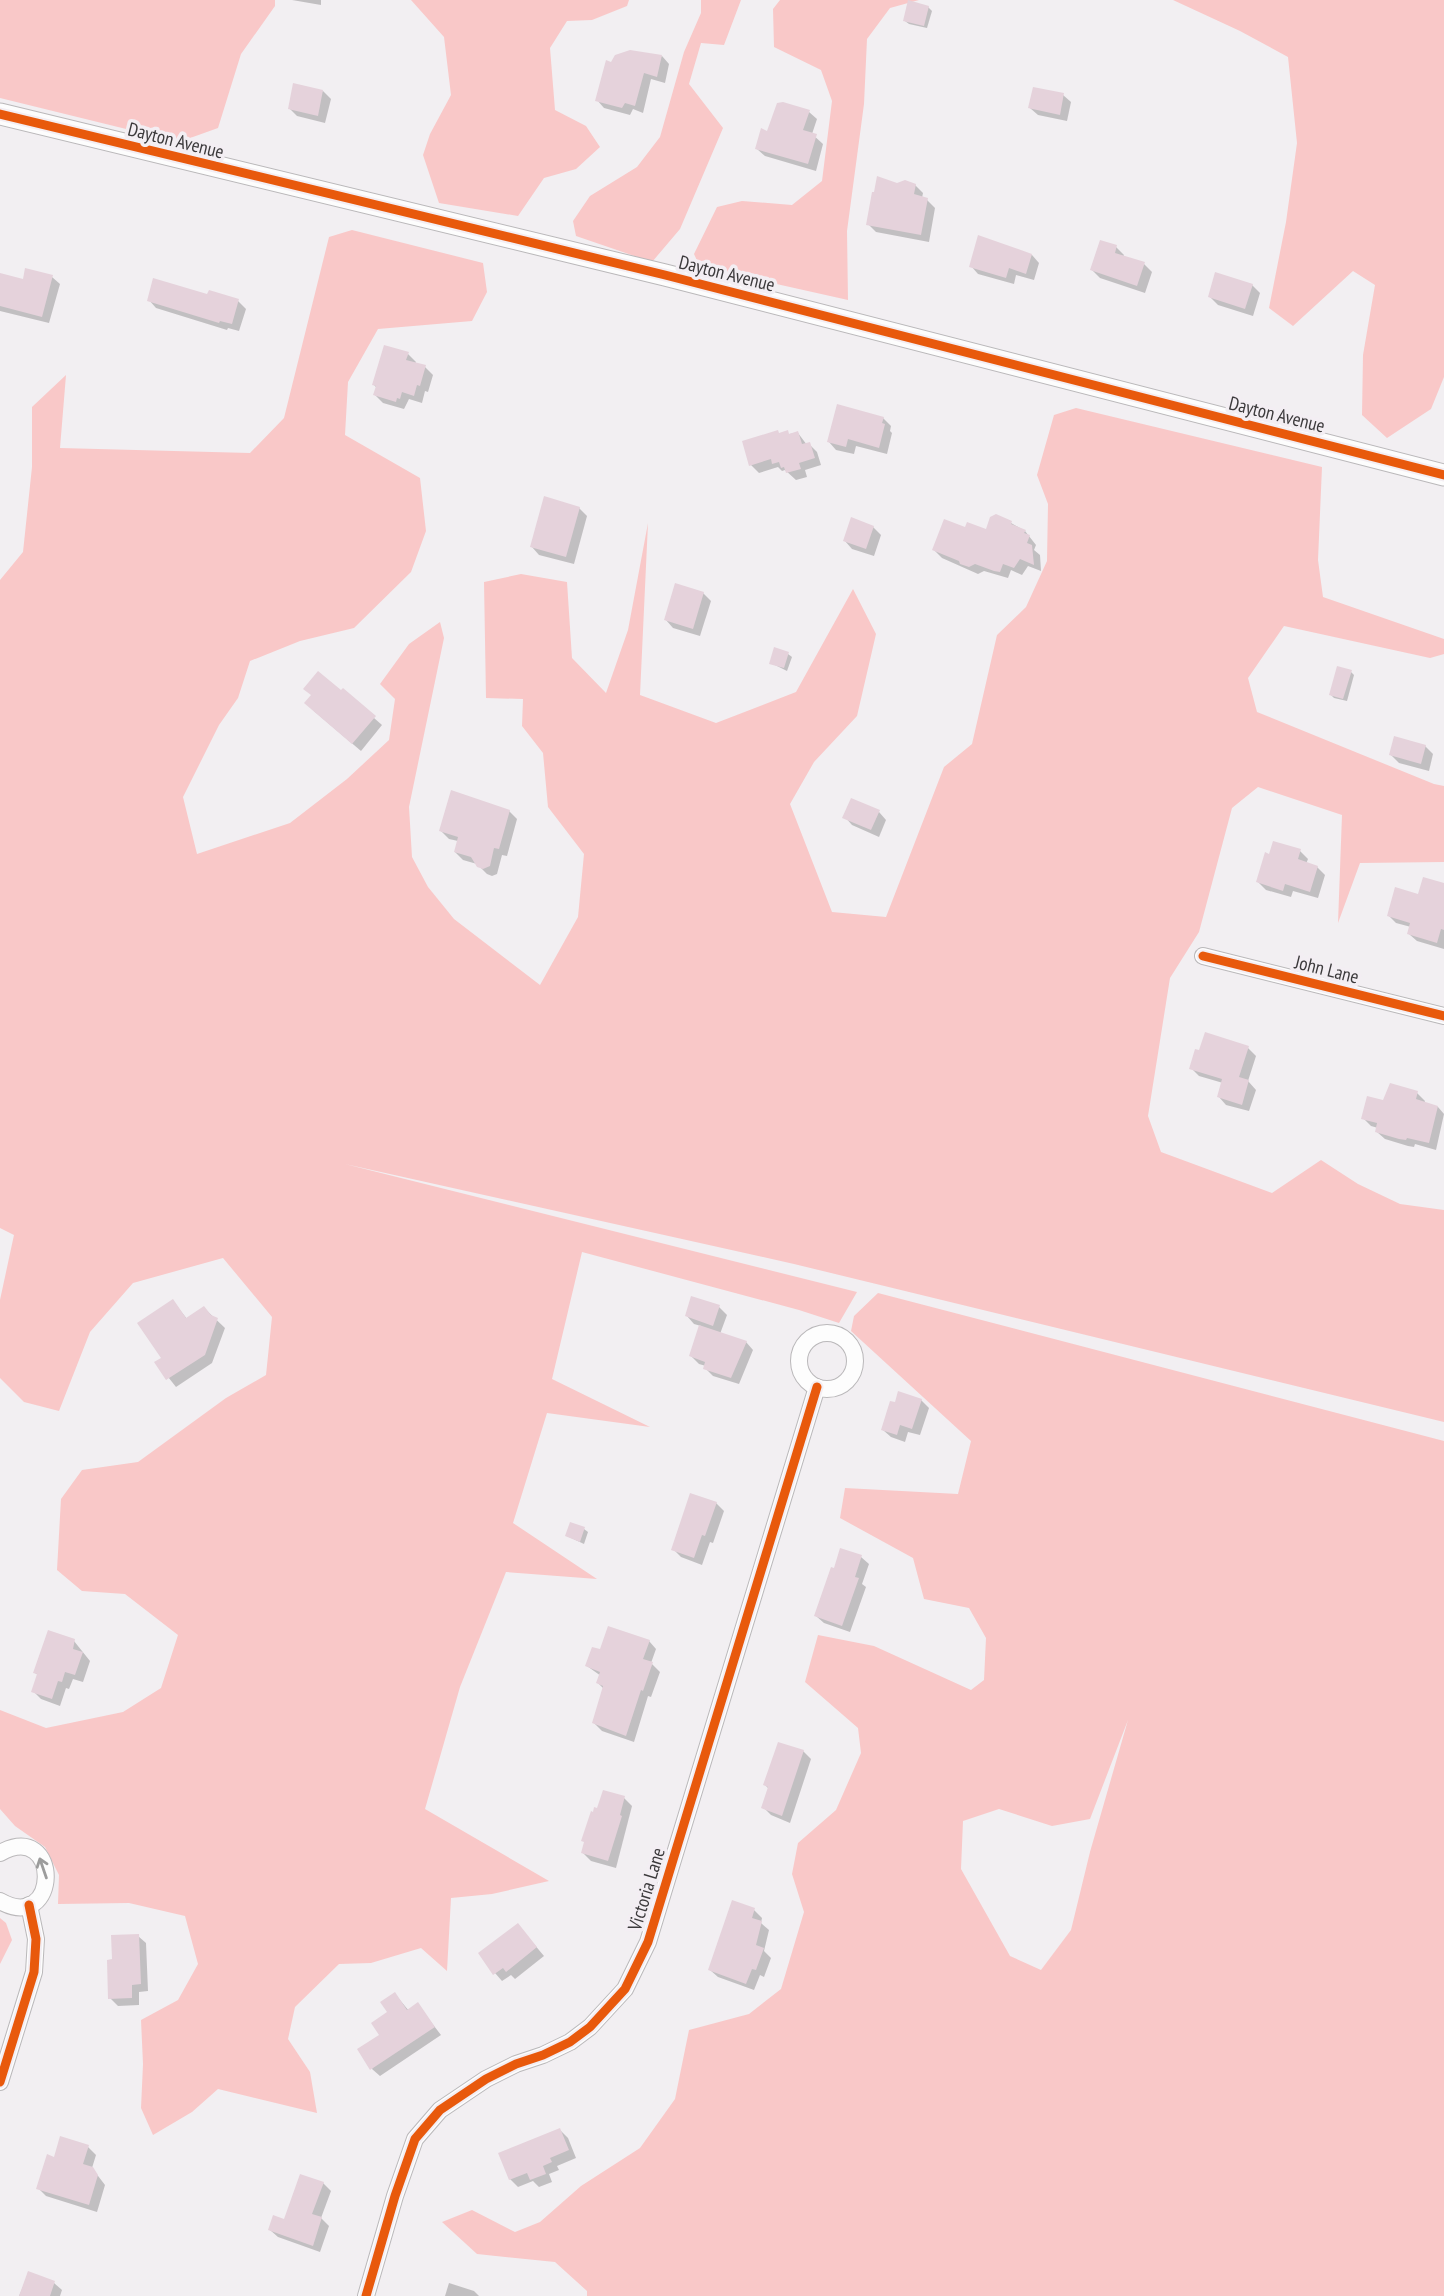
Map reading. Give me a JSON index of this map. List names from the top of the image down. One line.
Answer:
{"streets":{"street":["Dayton Avenue","John Lane","Victoria Lane"]}}
